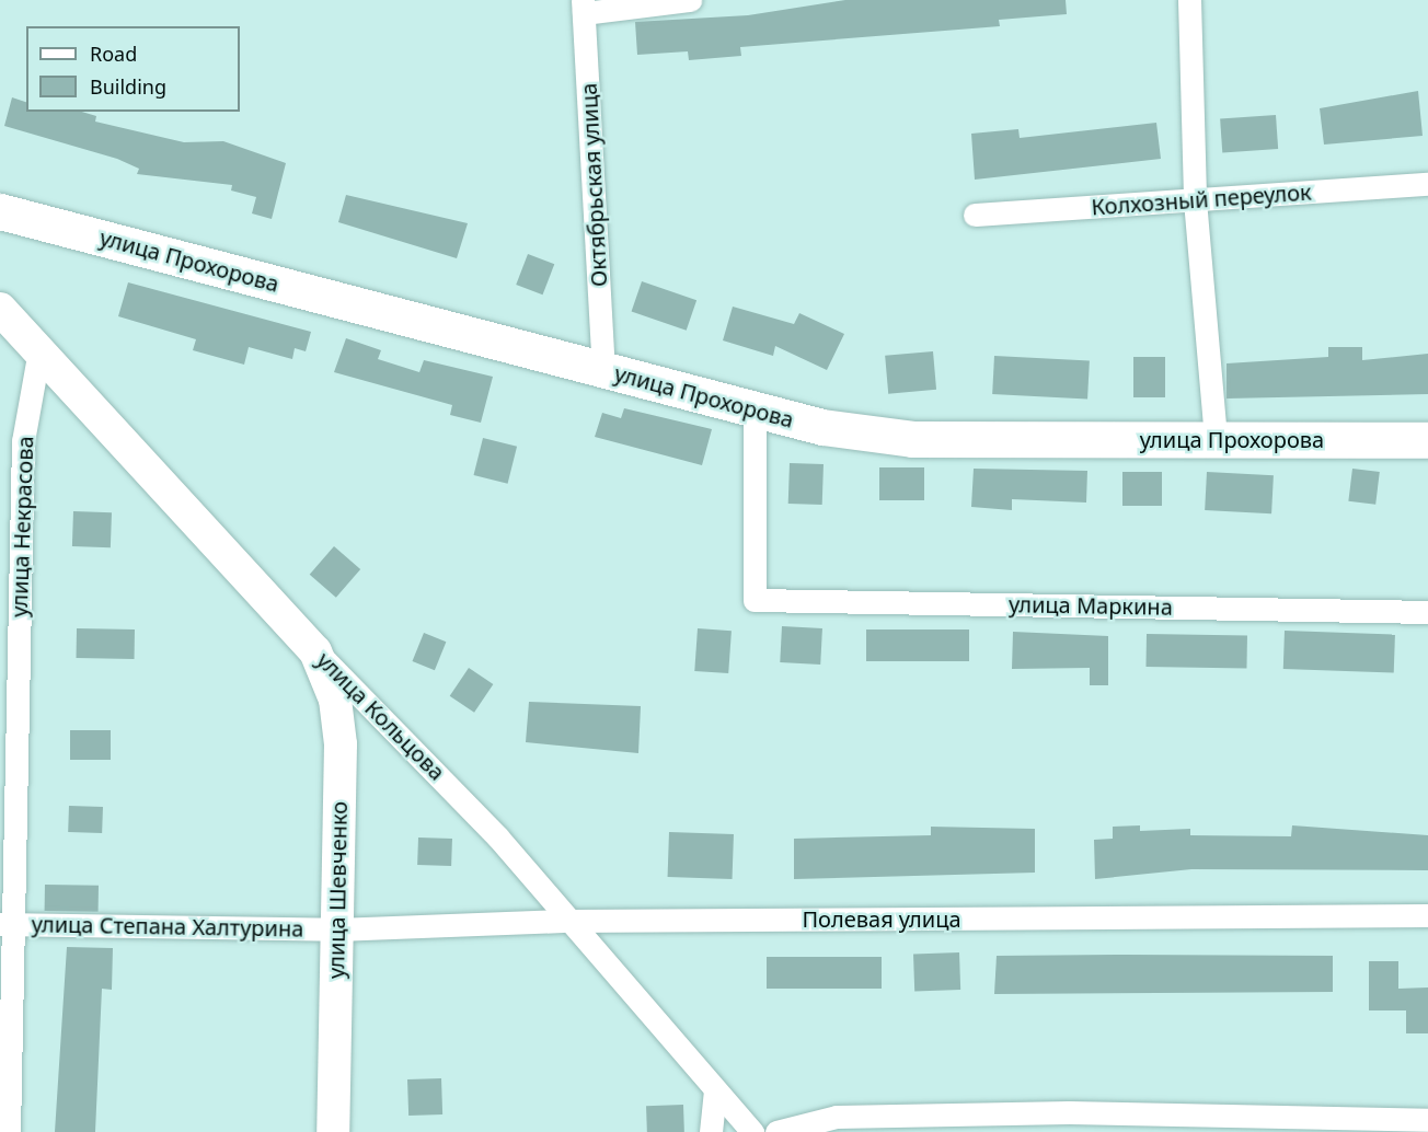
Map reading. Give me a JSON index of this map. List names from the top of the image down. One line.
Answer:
{"streets":{"main road":["улица Прохорова","улица Кольцова","улица Шевченко"],"street":["Октябрьская улица","Колхозный переулок","улица Некрасова","улица Маркина","Полевая улица","улица Степана Халтурина"]},"crossings":[["Октябрьская улица","улица Прохорова"],["улица Прохорова","улица Маркина"],["улица Некрасова","улица Кольцова"],["улица Некрасова","улица Степана Халтурина"],["улица Кольцова","улица Шевченко"],["улица Кольцова","Полевая улица"],["улица Шевченко","Полевая улица"],["улица Шевченко","улица Степана Халтурина"],["Полевая улица","улица Степана Халтурина"]],"legend":["Road","Building"]}
